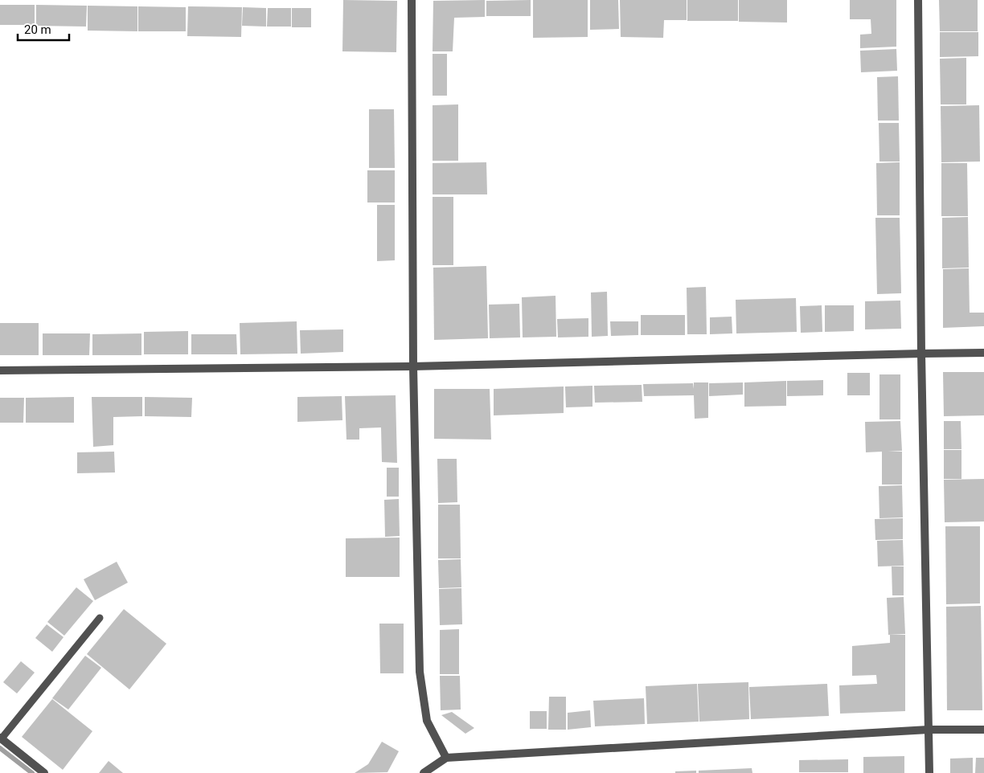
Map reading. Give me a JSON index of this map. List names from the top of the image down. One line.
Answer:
{"scale_bar":"20 m"}
